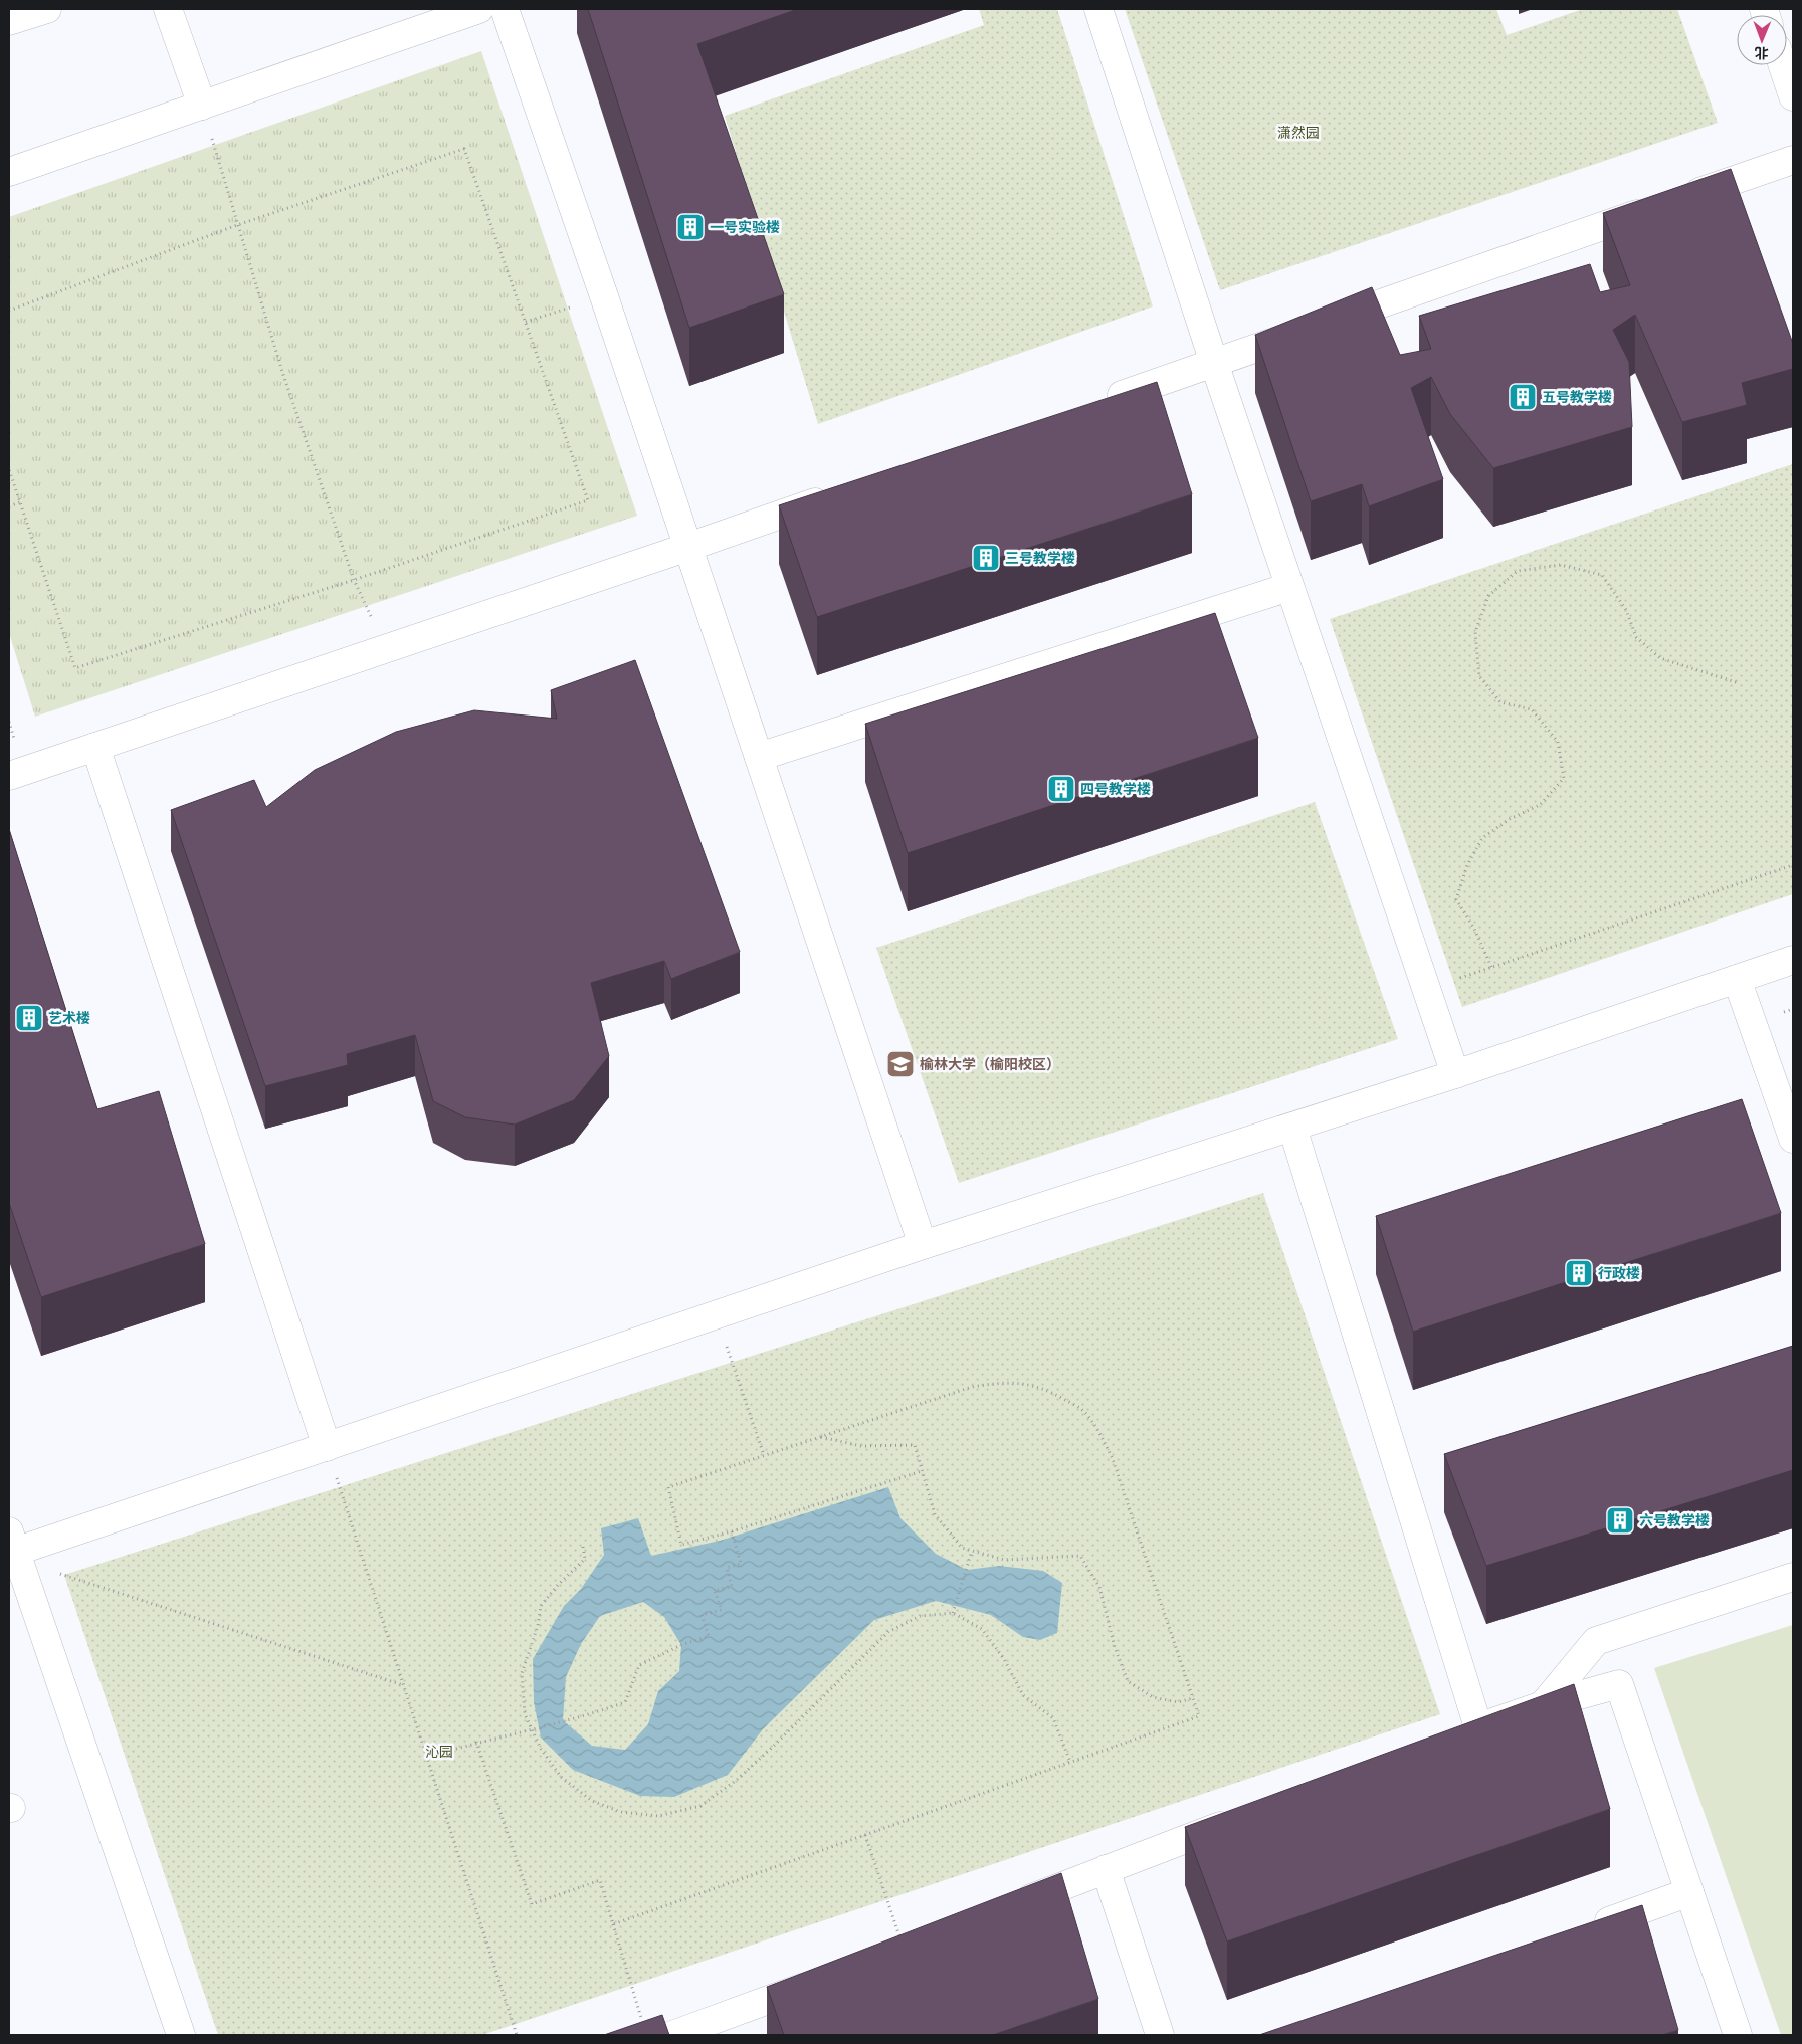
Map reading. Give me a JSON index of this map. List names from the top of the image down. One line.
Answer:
{"parks":["潇然园","沁园"],"places":{"building":["一号实验楼","五号教学楼","三号教学楼","四号教学楼","艺术楼","行政楼","六号教学楼"],"school or university":["榆林大学（榆阳校区）"]},"north":"bottom"}
